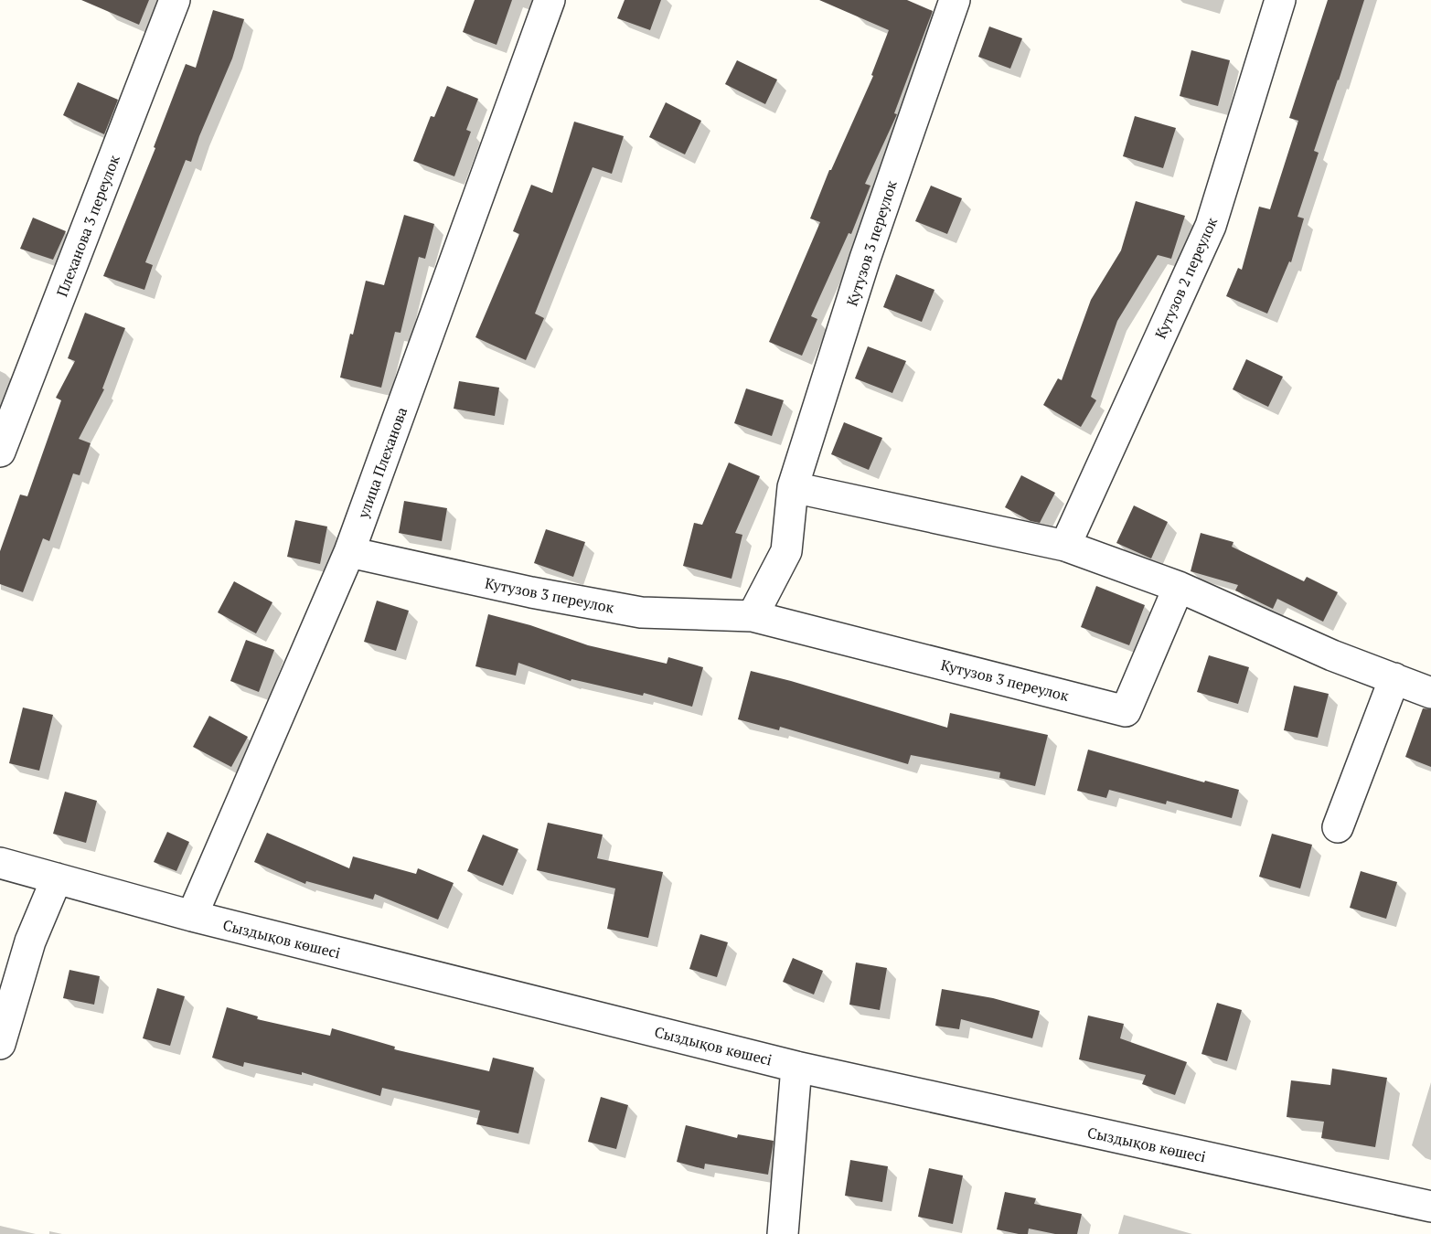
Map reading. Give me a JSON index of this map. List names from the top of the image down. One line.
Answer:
{"streets":{"street":["Плеханова 3 переулок","Кутузов 3 переулок","Кутузов 2 переулок","улица Плеханова","Сыздықов көшесі"]},"crossings":[["Кутузов 3 переулок","улица Плеханова"],["улица Плеханова","Сыздықов көшесі"]]}
